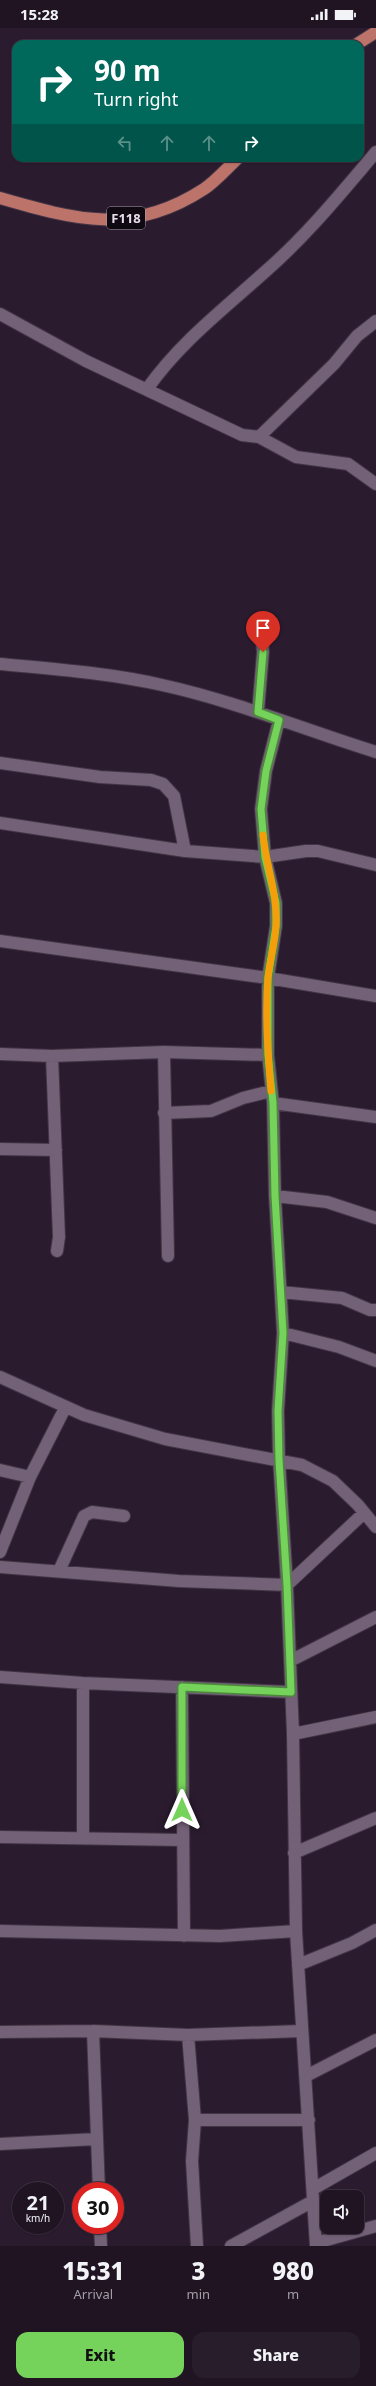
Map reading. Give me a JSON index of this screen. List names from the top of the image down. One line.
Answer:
{"streets":{"main road":["F118"]},"page":{"status":"15:28","turn":["90 m","Turn right"],"speed":"21 km/h","limit":"30","eta":["15:31","Arrival","3","min","980","m"],"buttons":["Exit","Share"]}}
